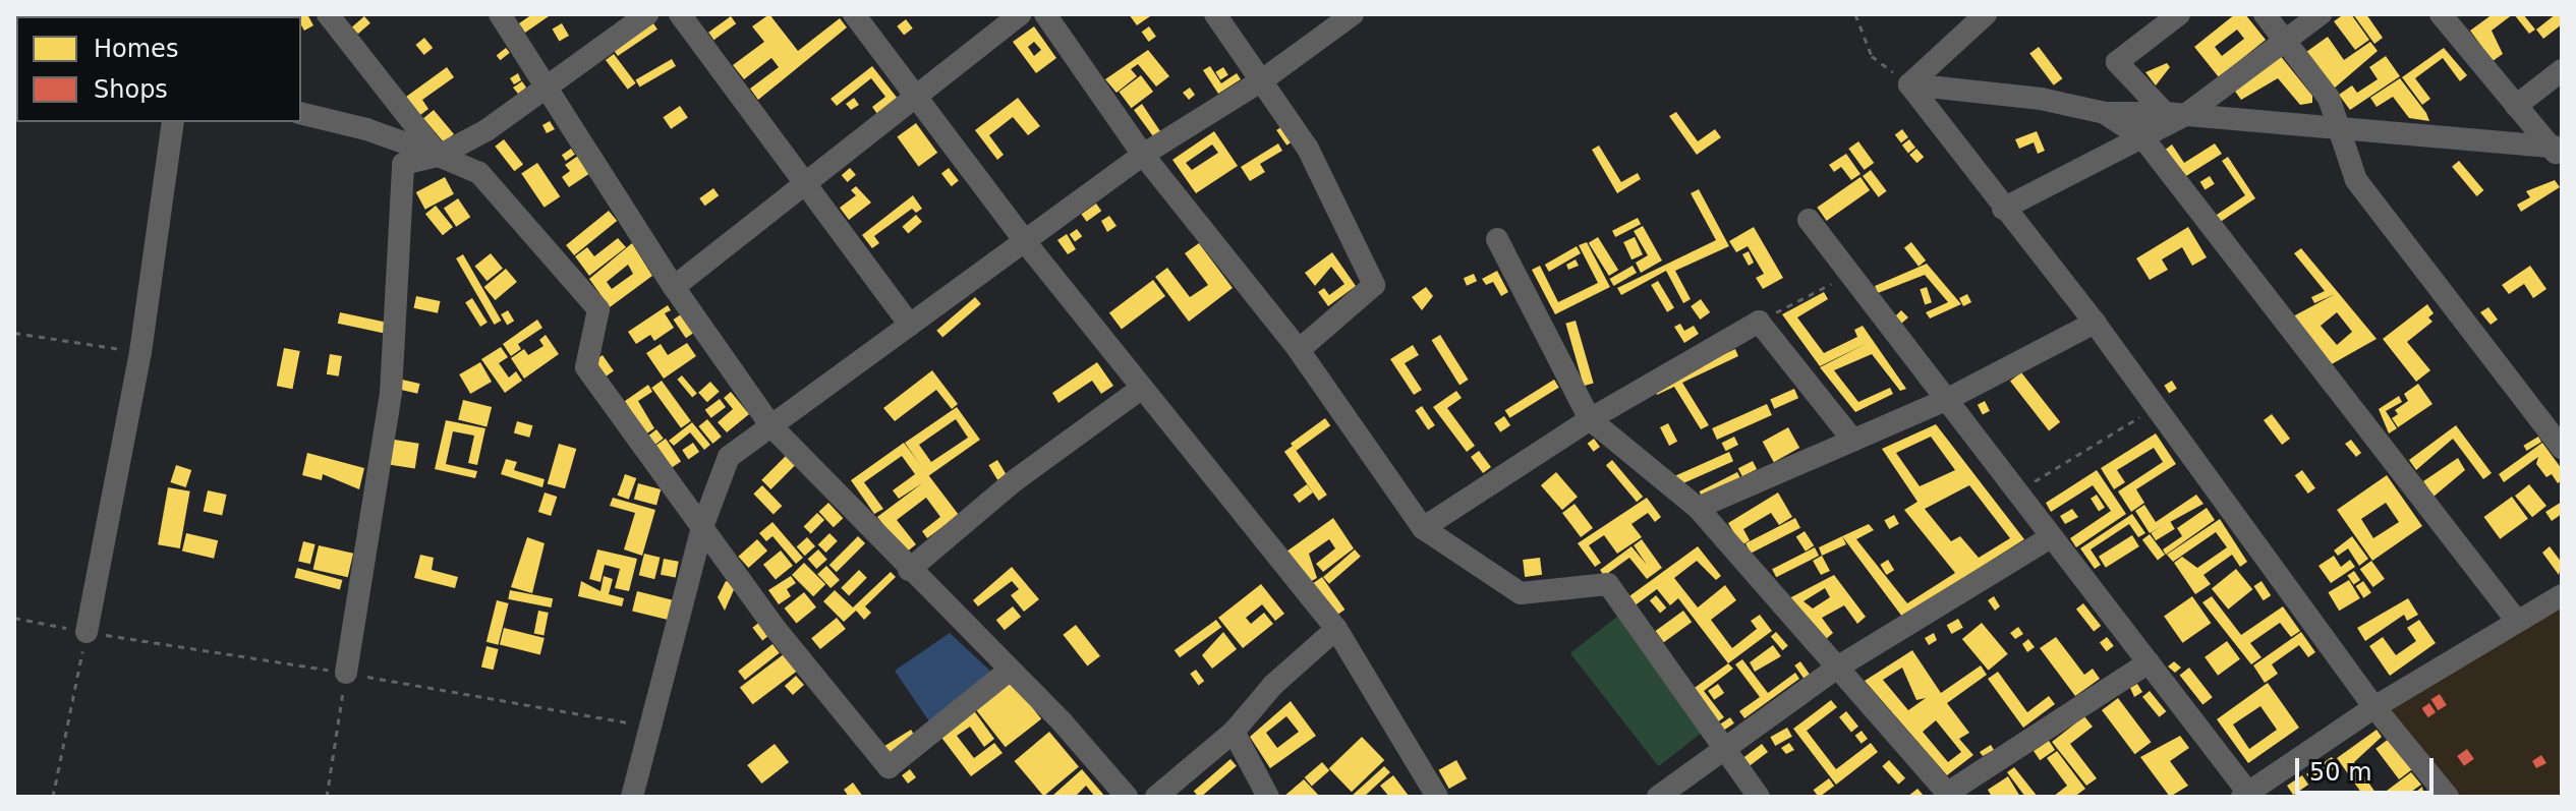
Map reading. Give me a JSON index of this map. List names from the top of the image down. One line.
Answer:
{"legend":["Homes","Shops"],"scale_bar":"50 m"}
